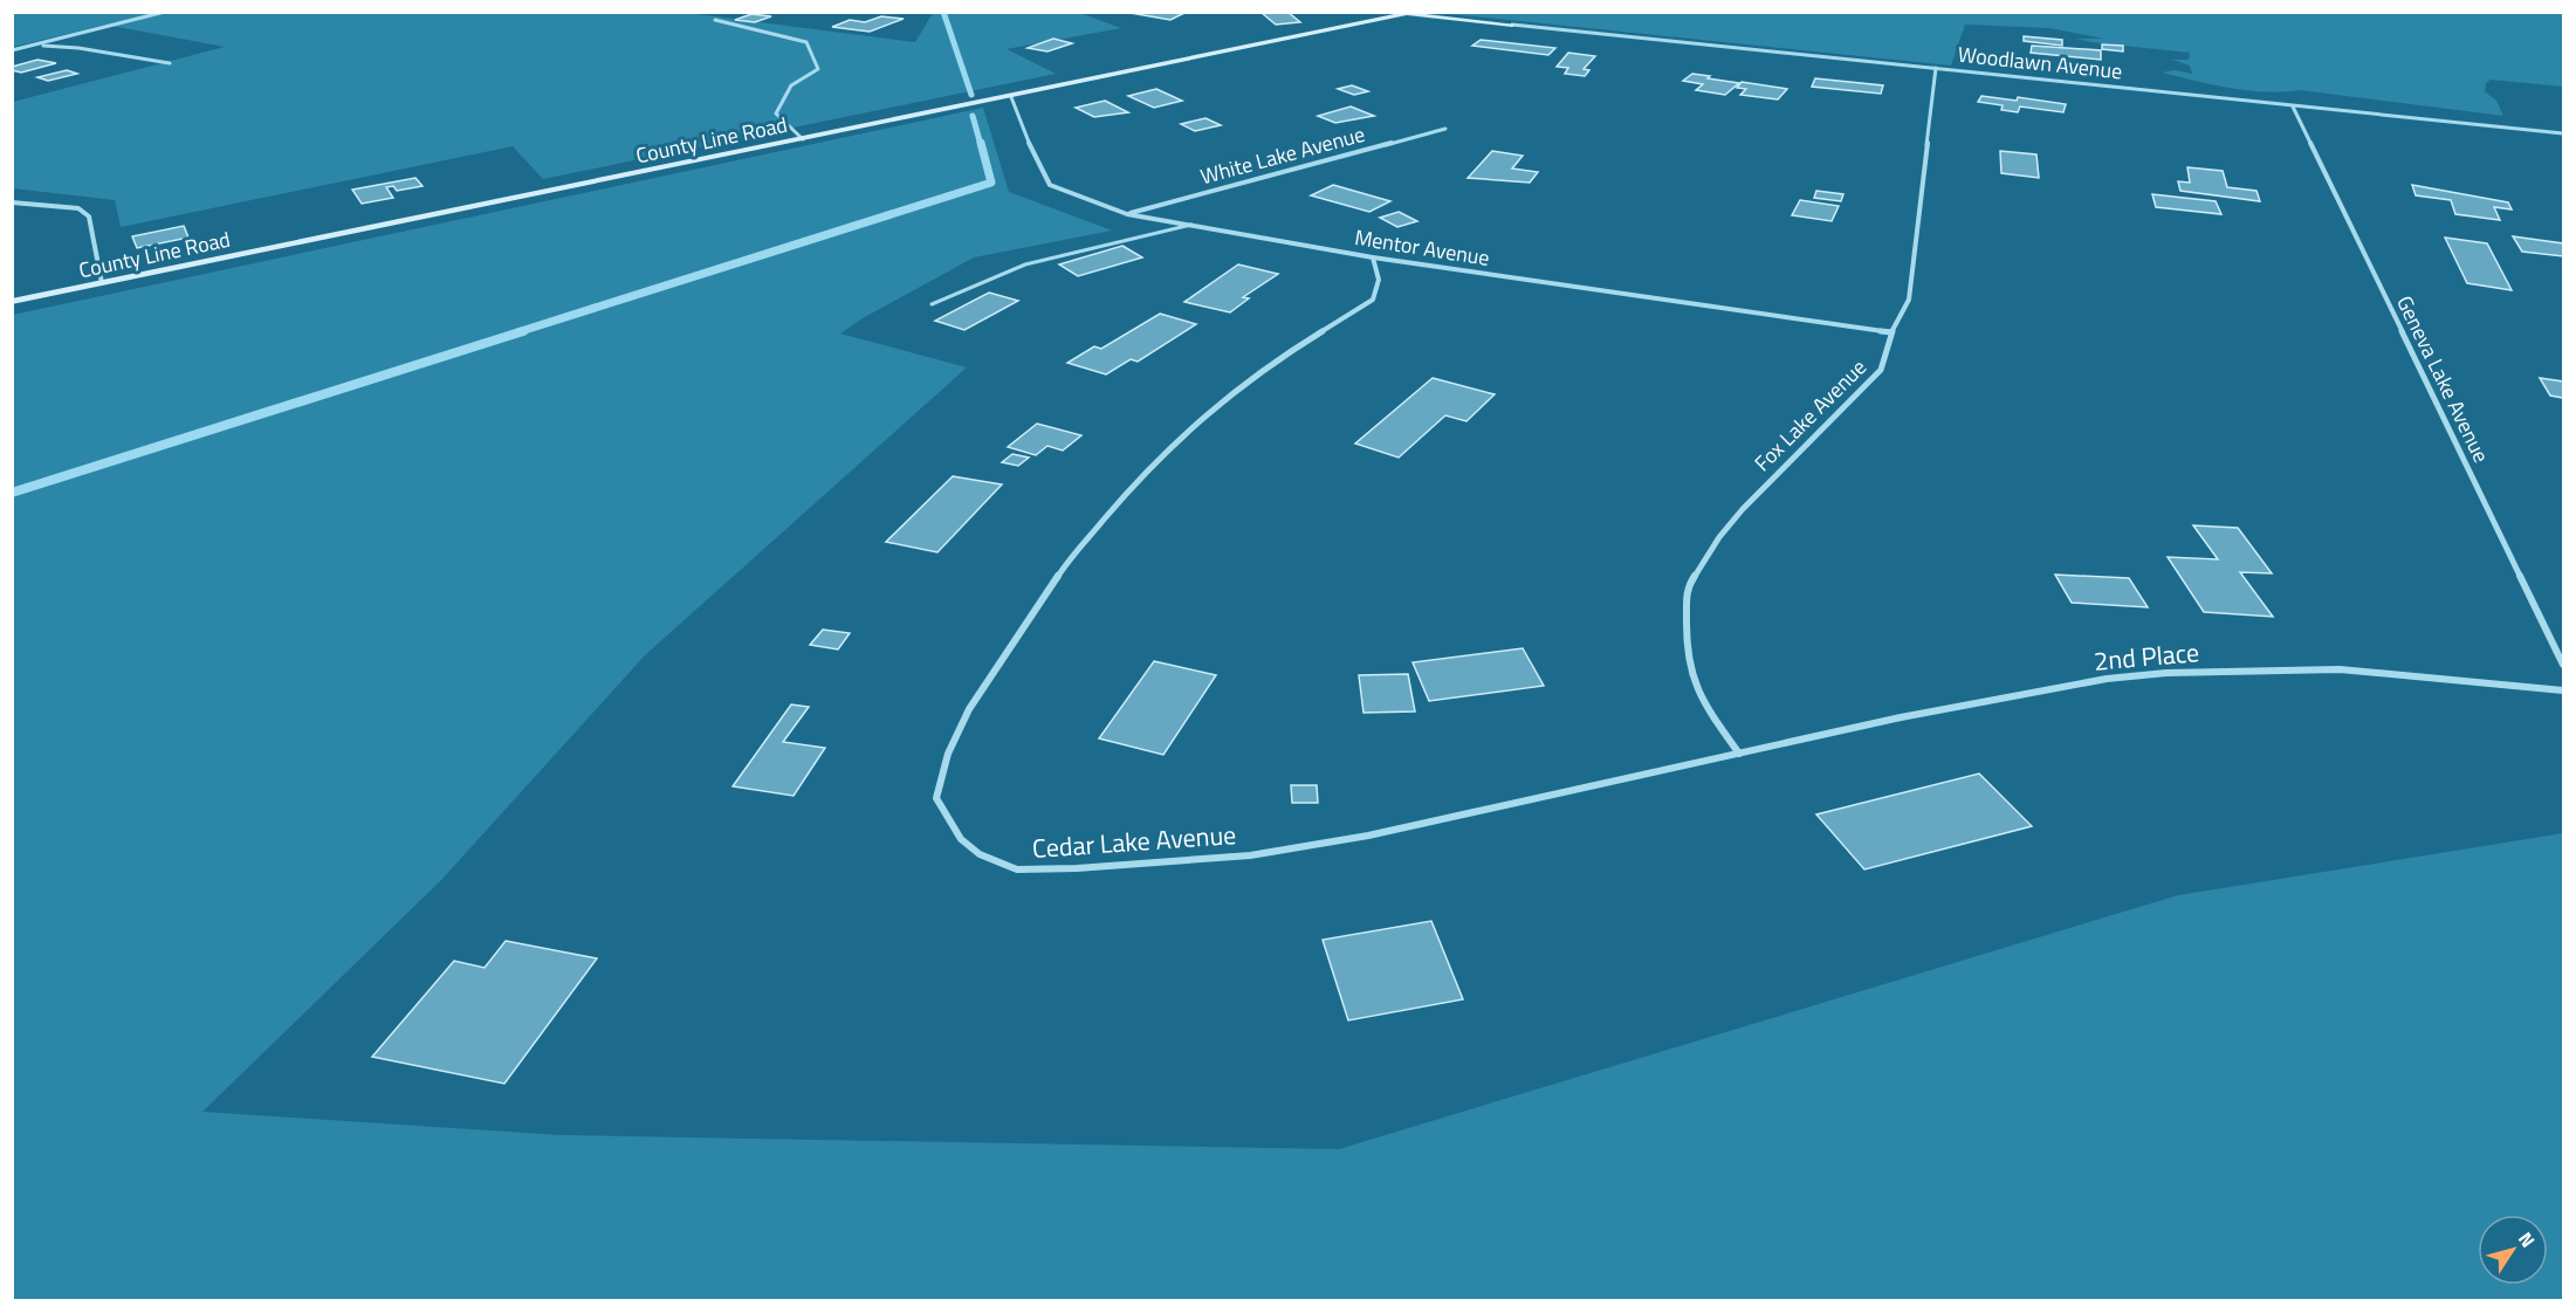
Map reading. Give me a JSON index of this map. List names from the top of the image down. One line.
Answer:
{"streets":{"street":["Woodlawn Avenue","County Line Road","White Lake Avenue","Mentor Avenue","Geneva Lake Avenue","Fox Lake Avenue","2nd Place","Cedar Lake Avenue"]},"crossings":[["Woodlawn Avenue","Geneva Lake Avenue"],["Woodlawn Avenue","Fox Lake Avenue"],["County Line Road","Mentor Avenue"],["White Lake Avenue","Mentor Avenue"],["Mentor Avenue","Fox Lake Avenue"],["Mentor Avenue","Cedar Lake Avenue"],["Fox Lake Avenue","2nd Place"],["Fox Lake Avenue","Cedar Lake Avenue"],["2nd Place","Cedar Lake Avenue"]],"north":"top right"}
